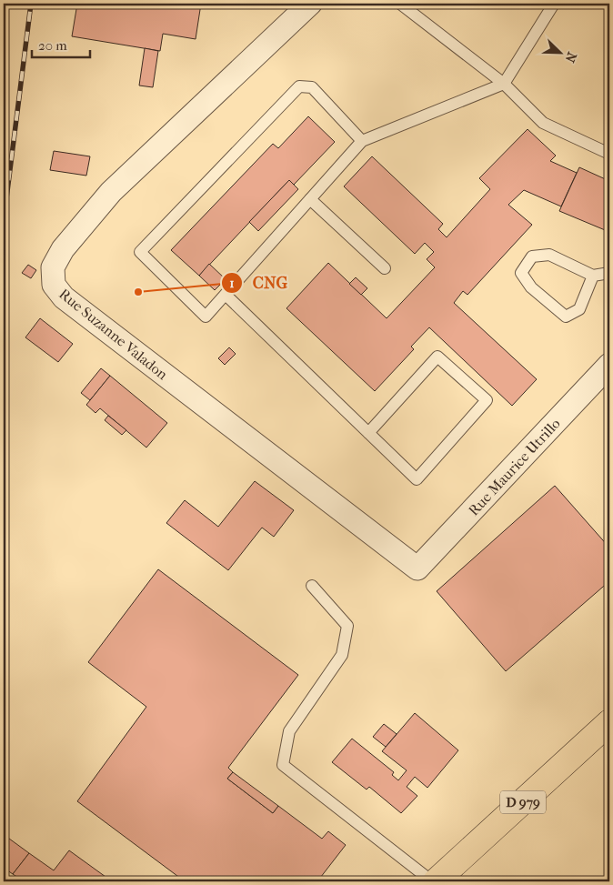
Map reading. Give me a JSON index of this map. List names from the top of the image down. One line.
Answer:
{"streets":{"main road":["D 979"],"street":["Rue Suzanne Valadon","Rue Maurice Utrillo"]},"crossings":[["Rue Suzanne Valadon","Rue Maurice Utrillo"]],"places":["CNG"],"scale_bar":"20 m","north":"bottom right"}
